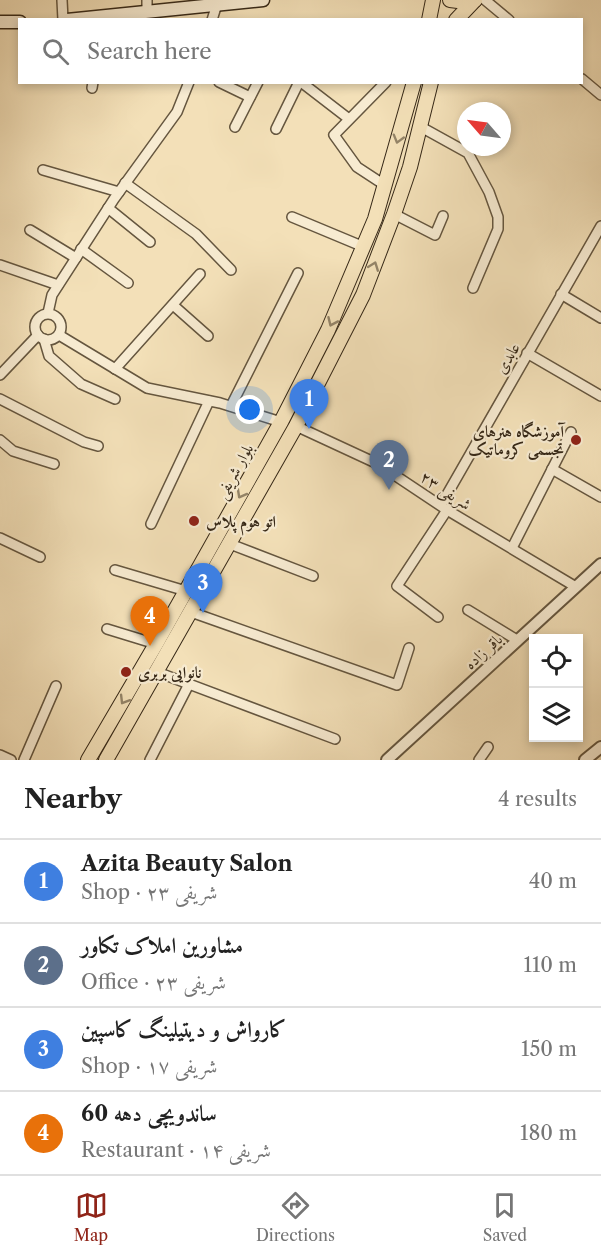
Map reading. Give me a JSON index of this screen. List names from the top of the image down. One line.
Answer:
{"streets":{"main road":["بلوار شریفی"],"street":["عابدی","شریفی ۲۳","باقر زاده"]},"crossings":[["عابدی","شریفی ۲۳"],["بلوار شریفی","شریفی ۲۳"],["شریفی ۲۳","باقر زاده"]],"places":["آموزشگاه هنرهای تجسمی کروماتیک","اتو هوم پلاس","نانوایی بربری"],"north":"top left","page":{"search":"Search here","pins":["1","2","3","4"],"heading":["Nearby","4 results"],"list":[{"mark":"1","name":"Azita Beauty Salon","note":"Shop · شریفی ۲۳","value":"40 m"},{"mark":"2","name":"مشاورین املاک تکاور","note":"Office · شریفی ۲۳","value":"110 m"},{"mark":"3","name":"کارواش و دیتیلینگ کاسپین","note":"Shop · شریفی ۱۷","value":"150 m"},{"mark":"4","name":"ساندویچی دهه 60","note":"Restaurant · شریفی ۱۴","value":"180 m"}],"nav":["Map","Directions","Saved"]}}
